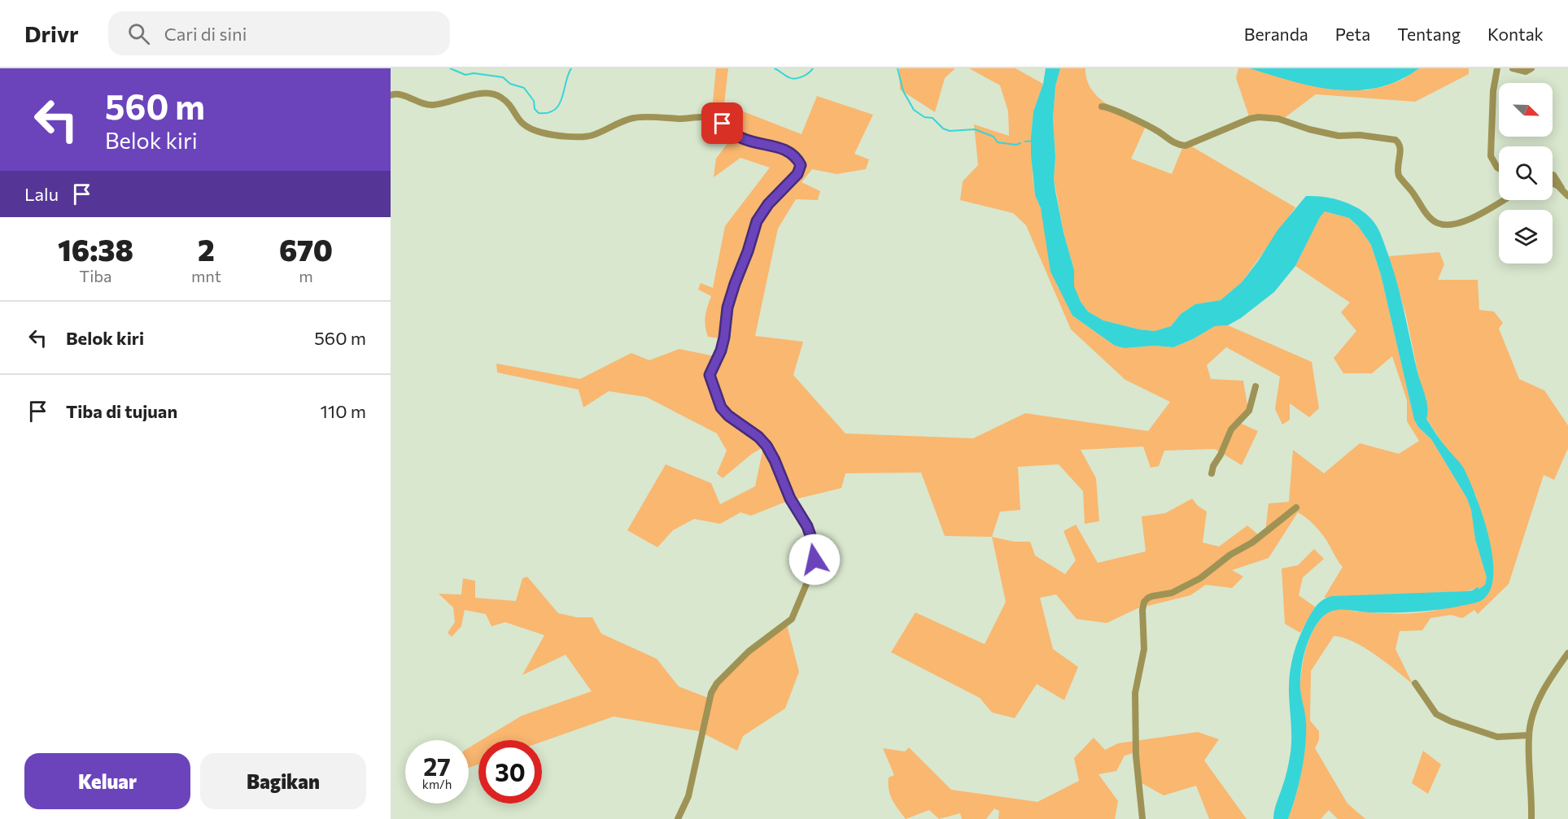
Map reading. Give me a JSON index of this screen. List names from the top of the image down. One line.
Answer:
{"north":"bottom right","page":{"header":"Drivr","search":"Cari di sini","nav":["Beranda","Peta","Tentang","Kontak"],"turn":["560 m","Belok kiri"],"then":"Lalu","eta":["16:38","Tiba","2","mnt","670","m"],"list":[{"name":"Belok kiri","value":"560 m"},{"name":"Tiba di tujuan","value":"110 m"}],"speed":"27 km/h","limit":"30","buttons":["Keluar","Bagikan"]}}
